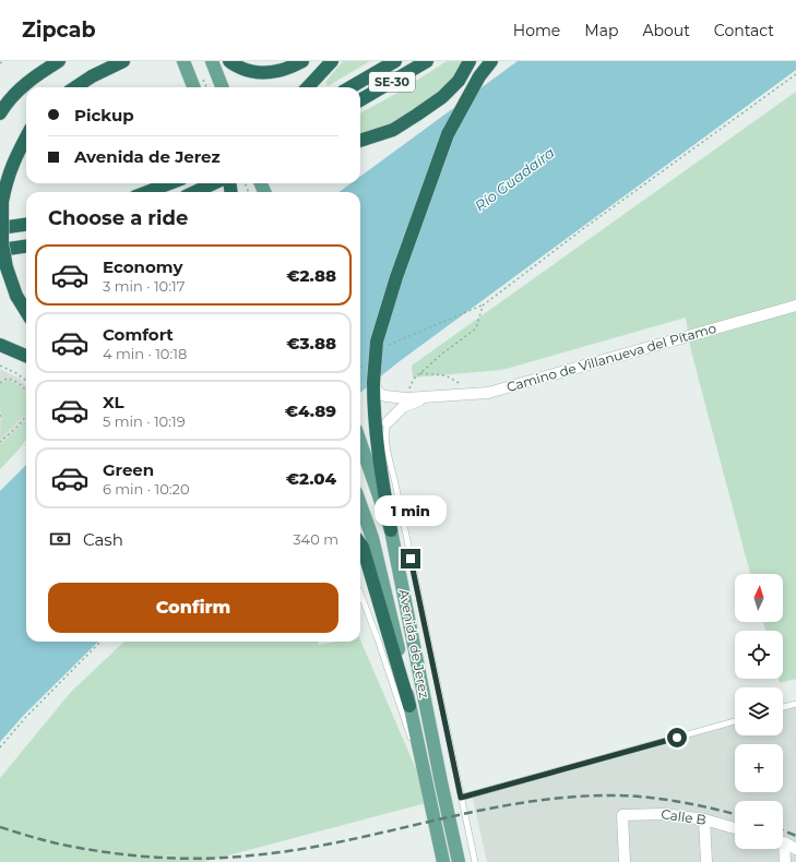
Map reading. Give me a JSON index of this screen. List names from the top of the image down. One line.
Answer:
{"streets":{"highway":["SE-30"],"main road":["Avenida de Jerez"],"street":["Camino de Villanueva del Pítamo","Calle B"]},"water":["Río Guadaíra"],"north":"top","page":{"header":"Zipcab","nav":["Home","Map","About","Contact"],"banner":["Pickup","Avenida de Jerez"],"heading":"Choose a ride","list":[{"name":"Economy","note":"3 min · 10:17","value":"€2.88"},{"name":"Comfort","note":"4 min · 10:18","value":"€3.88"},{"name":"XL","note":"5 min · 10:19","value":"€4.89"},{"name":"Green","note":"6 min · 10:20","value":"€2.04"}],"bubble":"1 min","pay":["Cash","340 m"],"map_buttons":["+","−"],"buttons":"Confirm"}}
